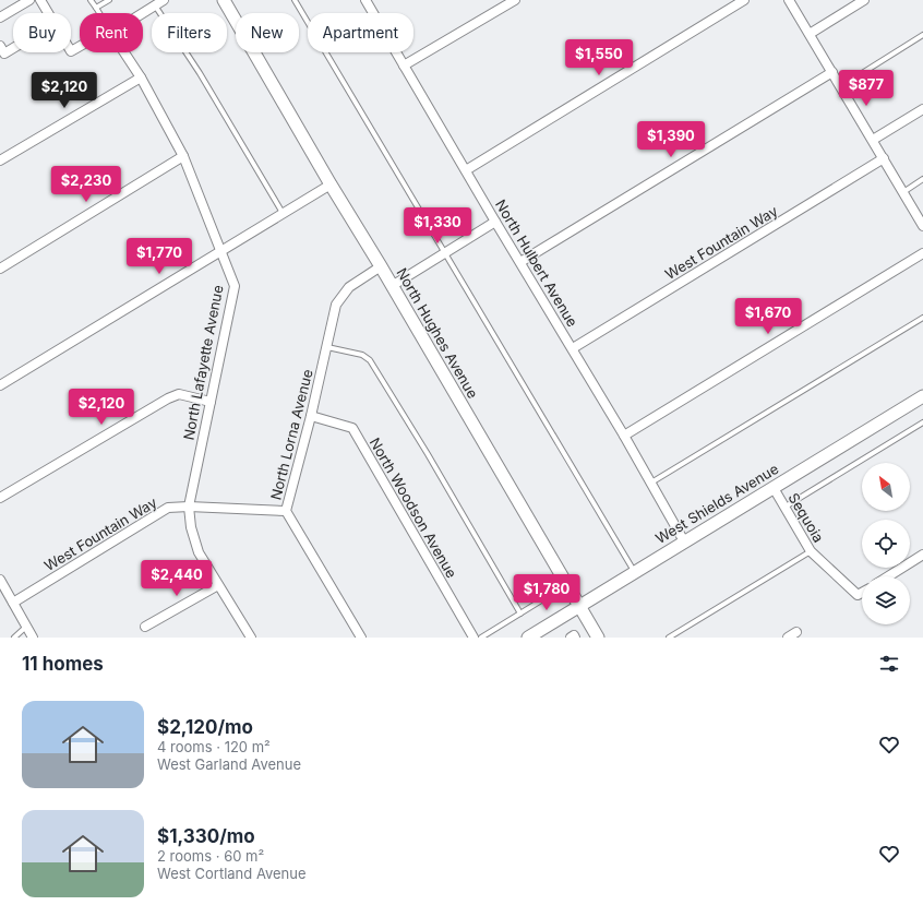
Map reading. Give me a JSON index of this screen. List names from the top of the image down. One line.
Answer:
{"streets":{"street":["West Fountain Way","North Hulbert Avenue","North Hughes Avenue","North Lafayette Avenue","North Lorna Avenue","West Shields Avenue","North Woodson Avenue","Sequoia"]},"crossings":[["West Fountain Way","North Hulbert Avenue"],["West Fountain Way","North Lafayette Avenue"],["West Fountain Way","North Lorna Avenue"],["North Hulbert Avenue","West Shields Avenue"],["North Hughes Avenue","North Lorna Avenue"],["North Hughes Avenue","West Shields Avenue"],["North Lorna Avenue","North Woodson Avenue"],["West Shields Avenue","Sequoia"]],"north":"top left","page":{"chip":["Buy","Rent","Filters","New","Apartment"],"price":["$1,550","$877","$2,120","$1,390","$2,230","$1,330","$1,770","$1,670","$2,120","$2,440","$1,780"],"heading":"11 homes","list":[{"name":"$2,120/mo","note":"4 rooms · 120 m² · West Garland Avenue"},{"name":"$1,330/mo","note":"2 rooms · 60 m² · West Cortland Avenue"}]}}
